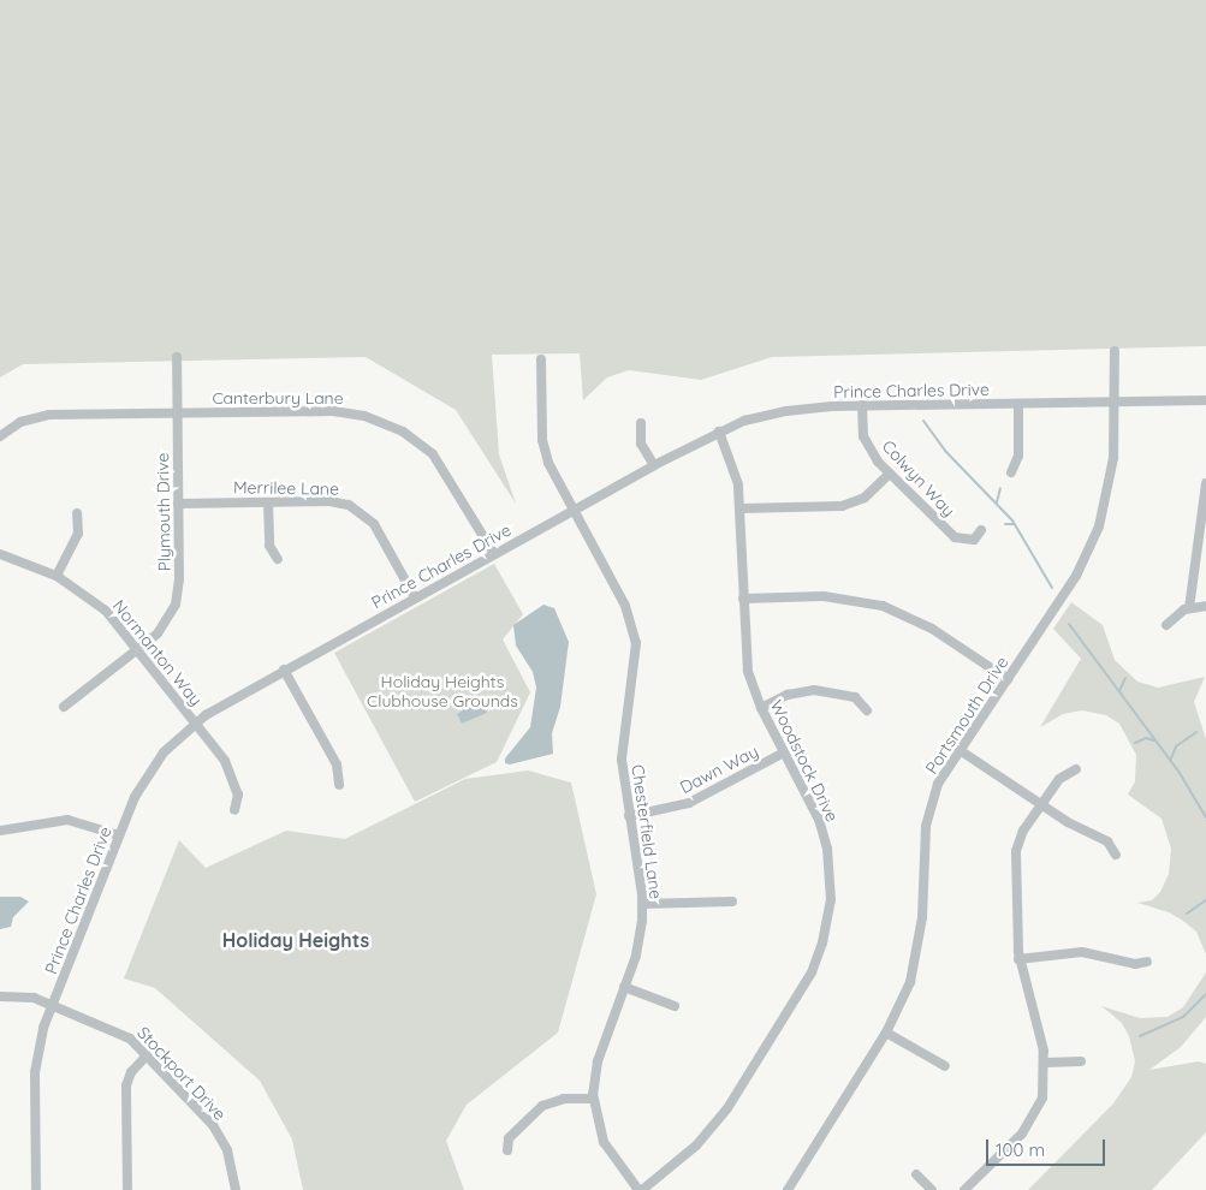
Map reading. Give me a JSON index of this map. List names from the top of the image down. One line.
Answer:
{"streets":{"street":["Prince Charles Drive","Canterbury Lane","Colwyn Way","Merrilee Lane","Plymouth Drive","Normanton Way","Portsmouth Drive","Woodstock Drive","Dawn Way","Chesterfield Lane","Stockport Drive"]},"crossings":[["Prince Charles Drive","Canterbury Lane"],["Prince Charles Drive","Colwyn Way"],["Prince Charles Drive","Merrilee Lane"],["Prince Charles Drive","Normanton Way"],["Prince Charles Drive","Portsmouth Drive"],["Prince Charles Drive","Woodstock Drive"],["Prince Charles Drive","Chesterfield Lane"],["Prince Charles Drive","Stockport Drive"],["Canterbury Lane","Plymouth Drive"],["Merrilee Lane","Plymouth Drive"],["Plymouth Drive","Normanton Way"],["Woodstock Drive","Dawn Way"],["Woodstock Drive","Chesterfield Lane"],["Dawn Way","Chesterfield Lane"]],"districts":["Holiday Heights"],"parks":["Holiday Heights Clubhouse Grounds"],"scale_bar":"100 m"}
